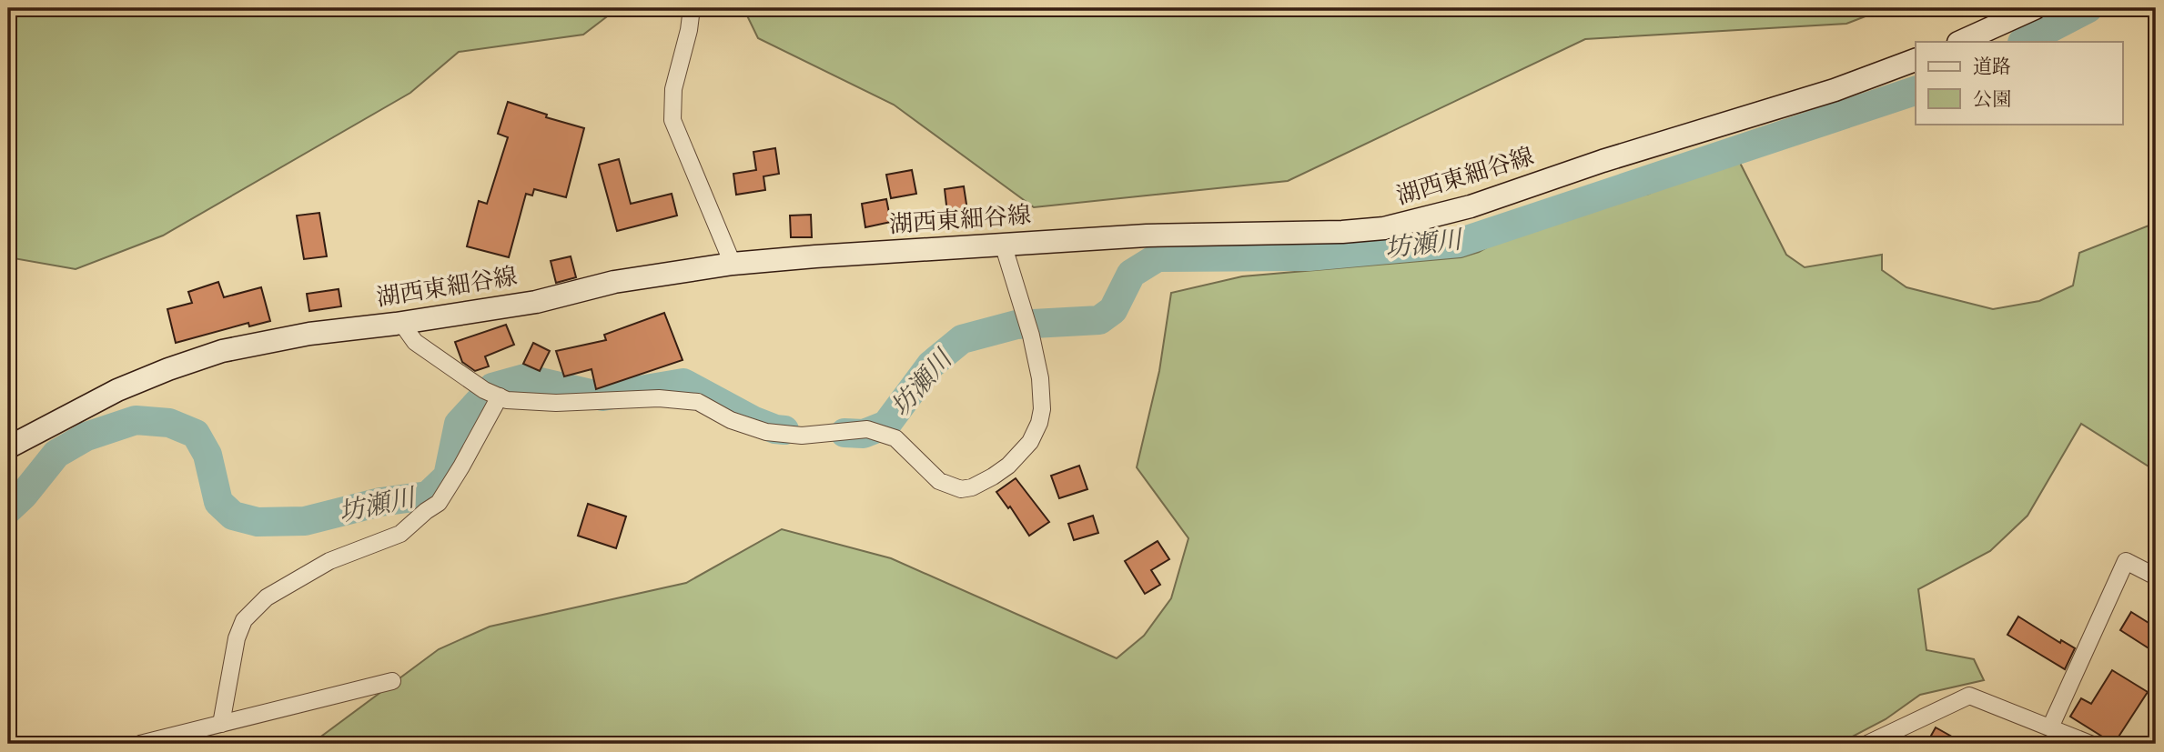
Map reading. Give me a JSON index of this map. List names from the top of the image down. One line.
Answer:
{"streets":{"main road":["湖西東細谷線"]},"water":["坊瀬川"],"legend":["道路","公園"]}
